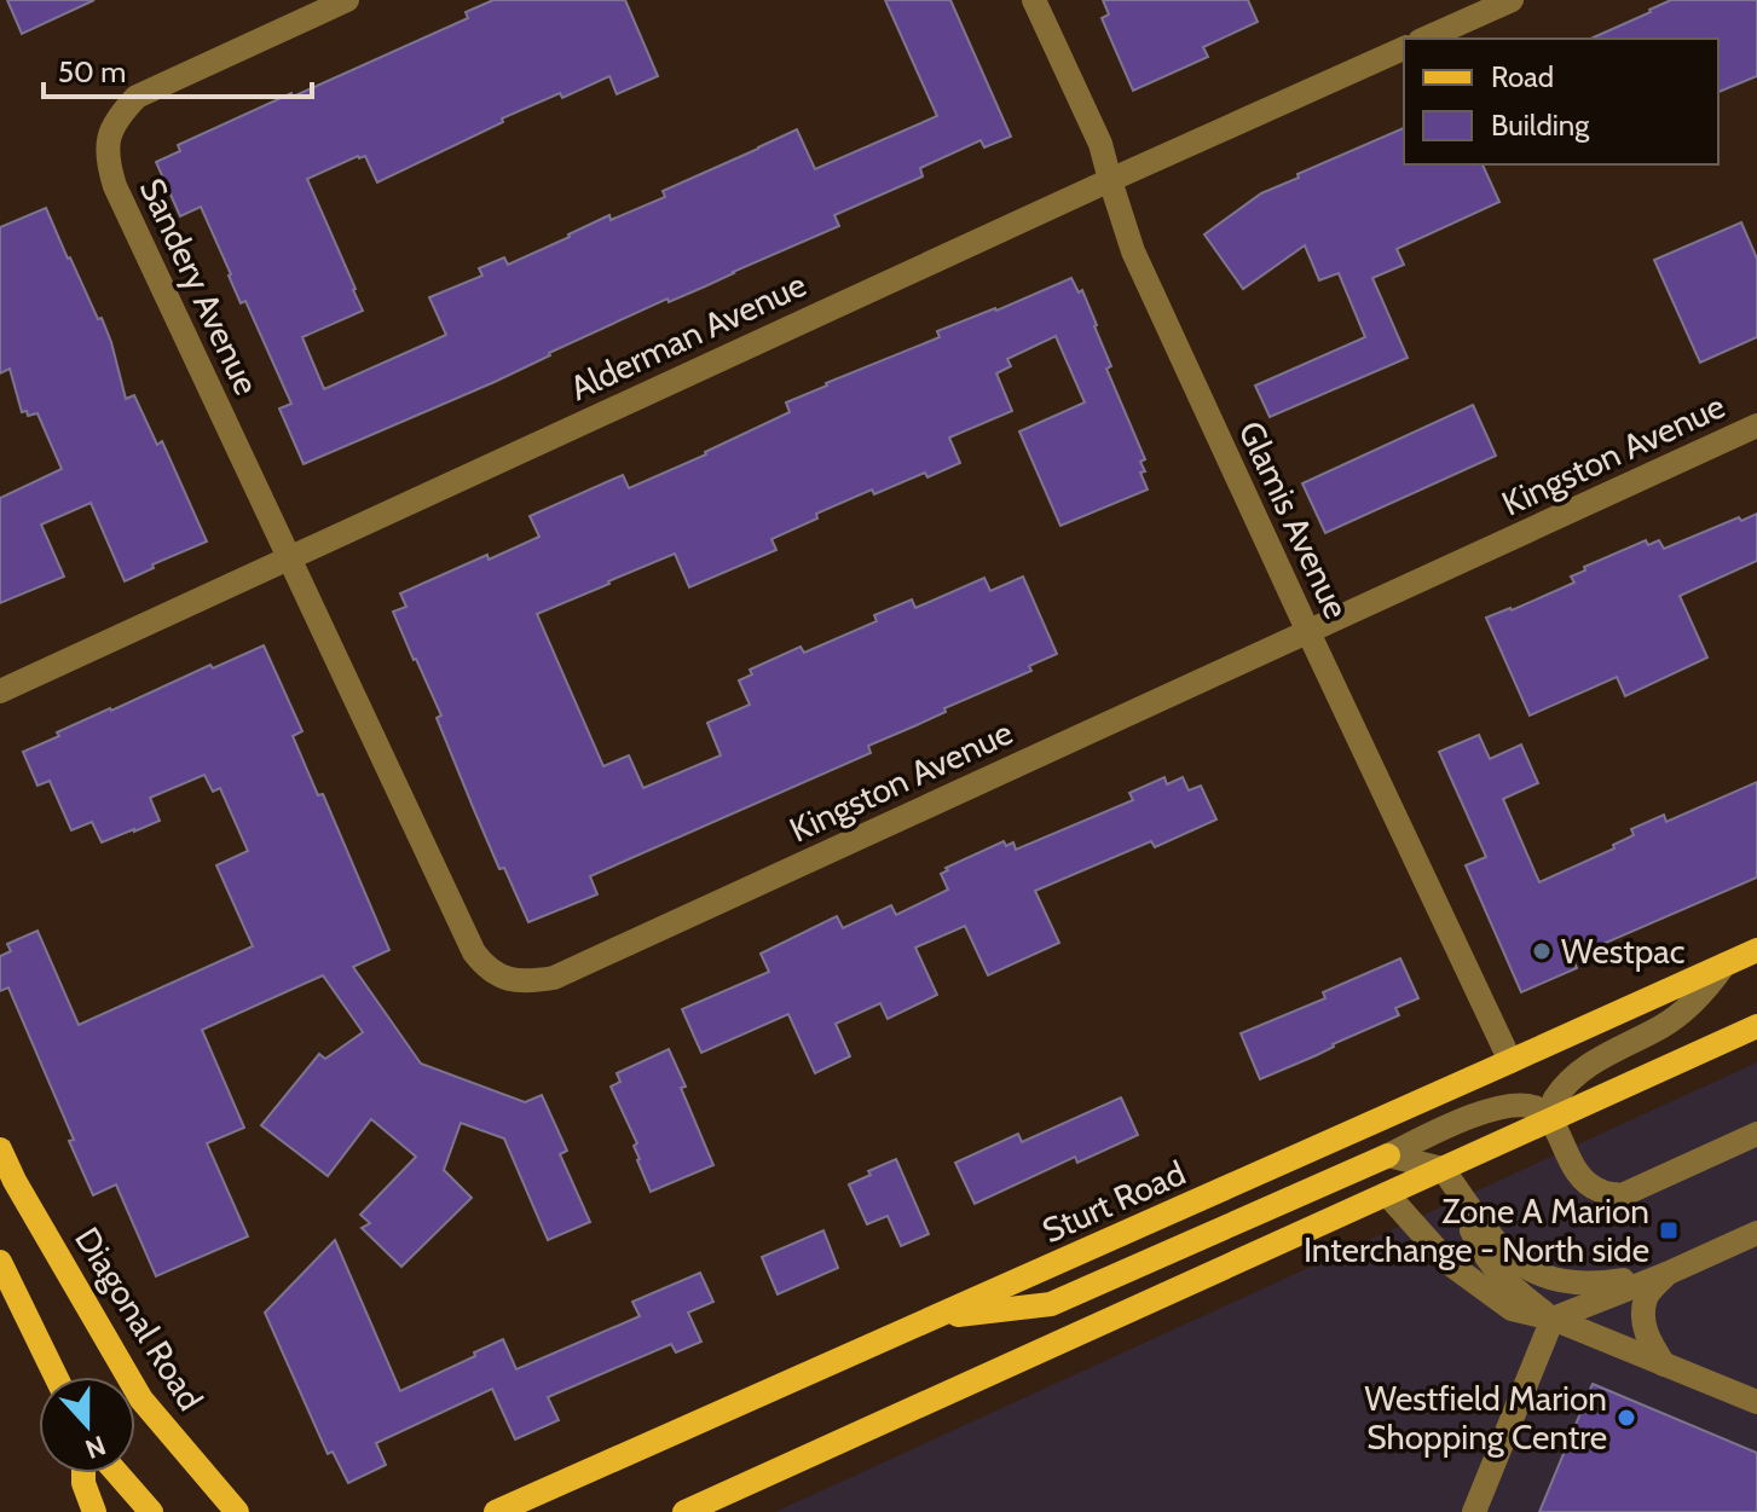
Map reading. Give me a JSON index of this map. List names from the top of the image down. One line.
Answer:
{"streets":{"main road":["Sturt Road","Diagonal Road"],"street":["Sandery Avenue","Alderman Avenue","Kingston Avenue","Glamis Avenue"]},"crossings":[["Sandery Avenue","Alderman Avenue"],["Sandery Avenue","Kingston Avenue"],["Alderman Avenue","Kingston Avenue"],["Alderman Avenue","Glamis Avenue"],["Kingston Avenue","Glamis Avenue"],["Glamis Avenue","Sturt Road"]],"places":{"other":["Westpac","Westfield Marion Shopping Centre"],"transit":["Zone A Marion Interchange - North side"]},"legend":["Road","Building"],"scale_bar":"50 m","north":"bottom"}
